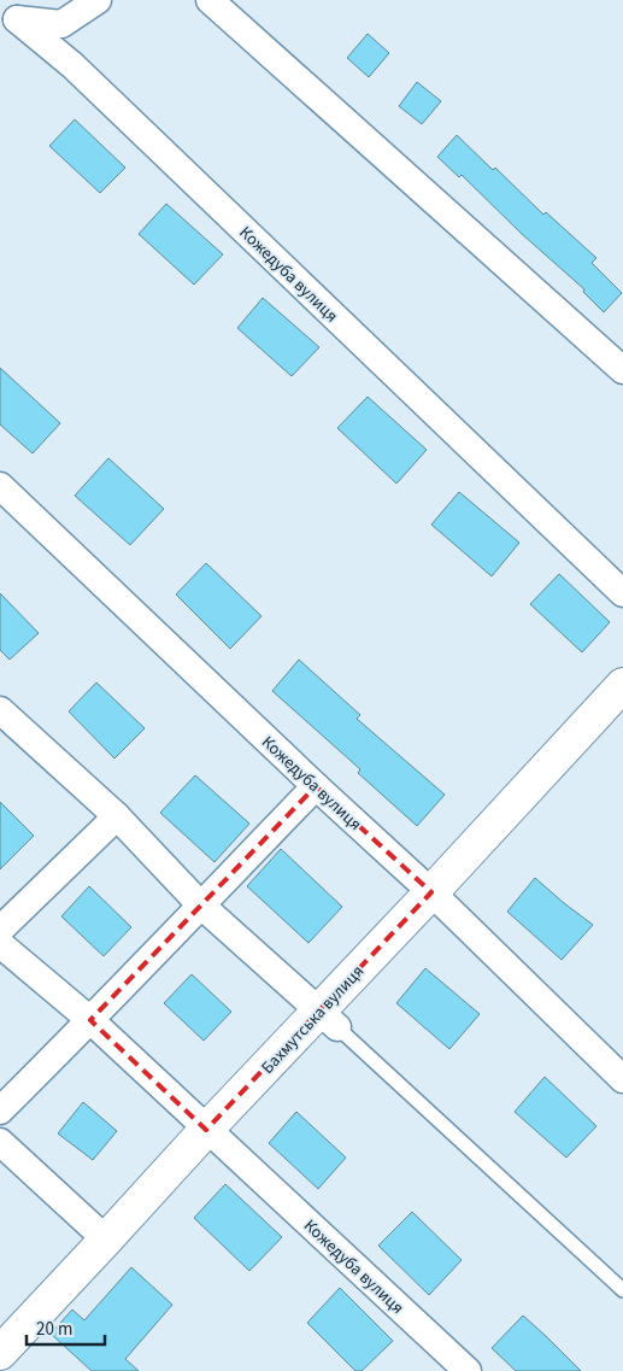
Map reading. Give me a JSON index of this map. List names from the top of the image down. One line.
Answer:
{"streets":{"main road":["Бахмутська вулиця"],"street":["Кожедуба вулиця"]},"crossings":[["Кожедуба вулиця","Бахмутська вулиця"]],"scale_bar":"20 m"}
